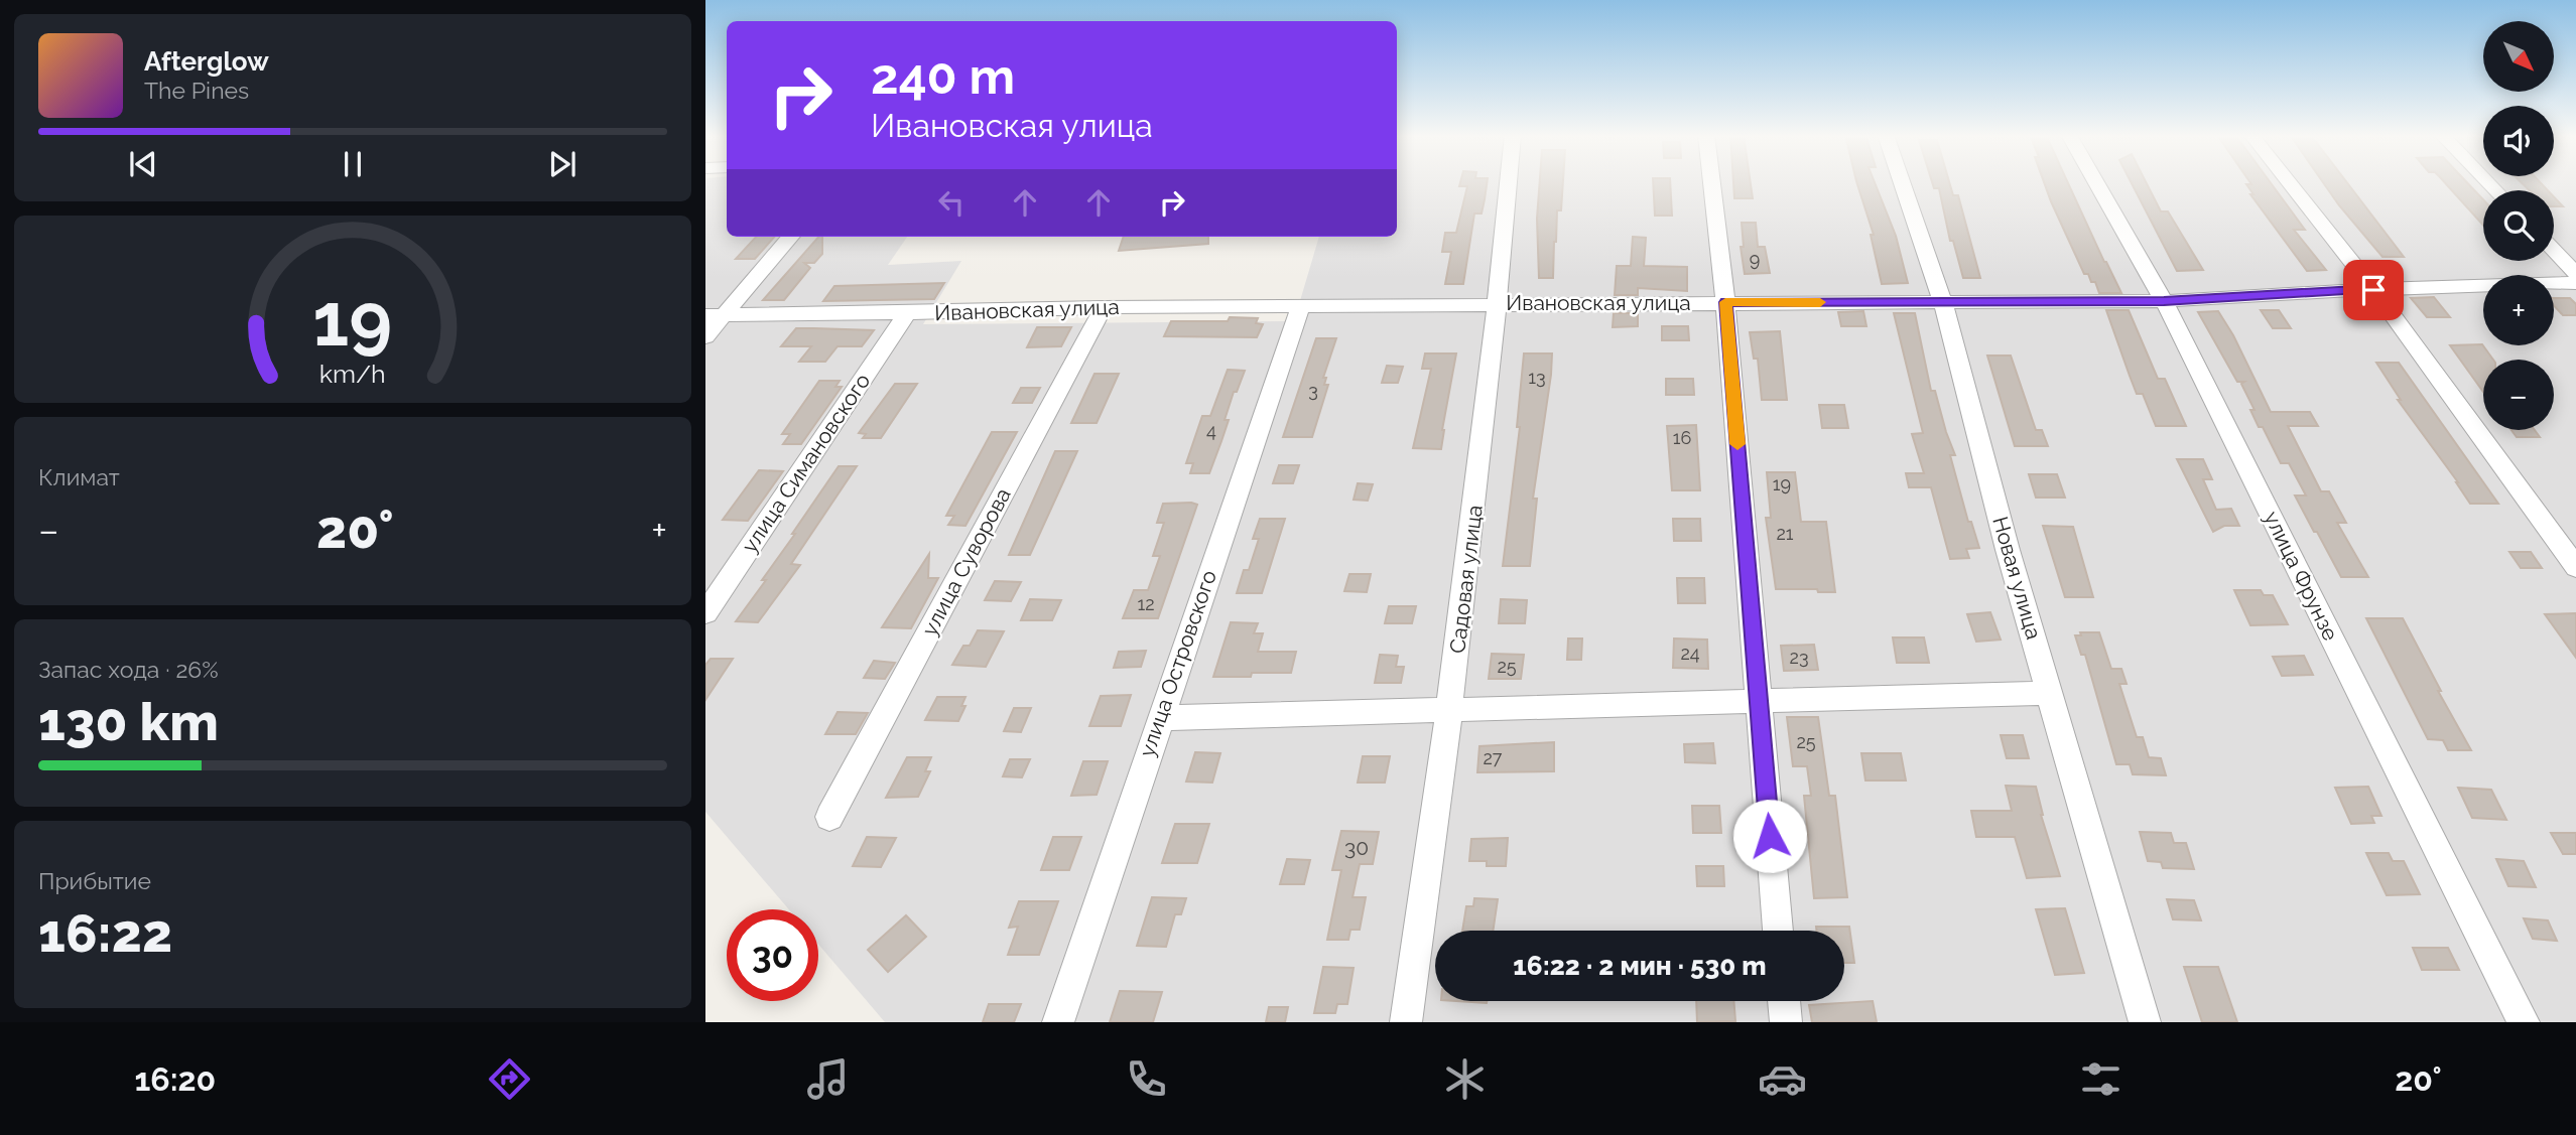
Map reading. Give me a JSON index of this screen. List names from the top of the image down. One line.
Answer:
{"streets":{"street":["Ивановская улица","улица Симановского","улица Суворова","улица Фрунзе","Новая улица","Садовая улица","улица Островского"]},"crossings":[["Ивановская улица","улица Симановского"],["Ивановская улица","улица Суворова"],["Ивановская улица","улица Фрунзе"],["Ивановская улица","Новая улица"],["Ивановская улица","Садовая улица"],["Ивановская улица","улица Островского"]],"house_numbers":["9","13","3","4","16","19","21","12","24","23","25","25","27","30"],"north":"bottom right","page":{"map_buttons":["+","−"],"turn":["240 m","Ивановская улица"],"song":["Afterglow","The Pines"],"tile":["Климат",["Запас хода · 26%","130 km"],["Прибытие","16:22"]],"heat":["−","20°","+"],"limit":"30","trip":"16:22 · 2 мин · 530 m","tabs":["16:20","20°"],"gauge":["19","km/h"]}}
